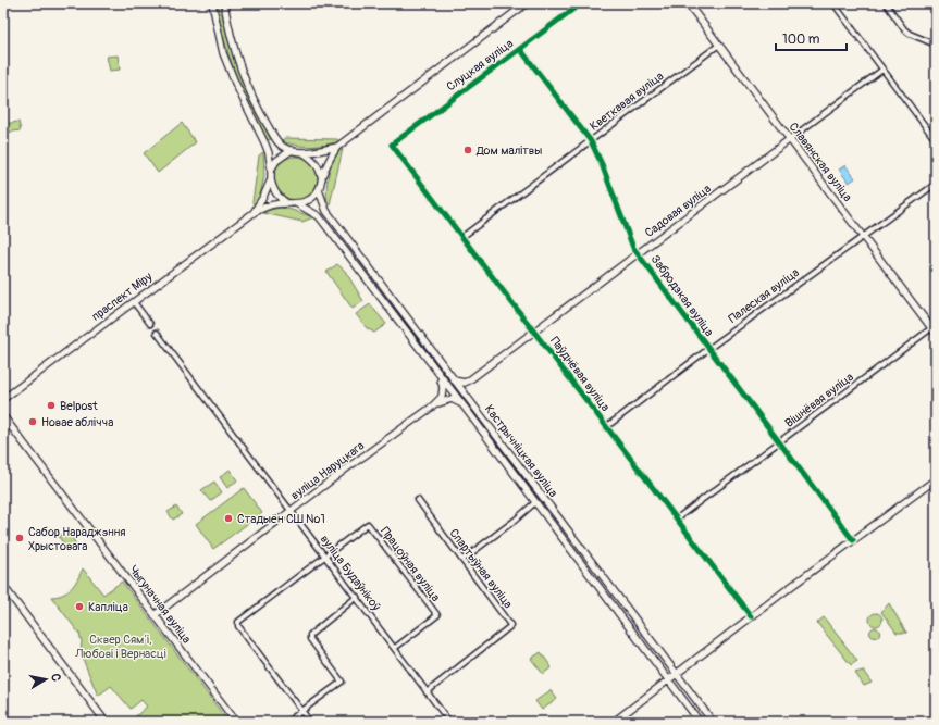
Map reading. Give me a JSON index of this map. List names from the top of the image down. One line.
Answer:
{"streets":{"main road":["Славянская вуліца","Садовая вуліца","праспект Міру","Кастрычніцкая вуліца","вуліца Наруцкага","Чыгуначная вуліца"],"street":["Слуцкая вуліца","Кветкавая вуліца","Забродзкая вуліца","Палеская вуліца","Паўднёвая вуліца","Вішнёвая вуліца","Працоўная вуліца","Спартыўная вуліца","вуліца Будаўнікоў"]},"crossings":[["Слуцкая вуліца","Забродзкая вуліца"],["Слуцкая вуліца","Паўднёвая вуліца"],["Кветкавая вуліца","Славянская вуліца"],["Кветкавая вуліца","Забродзкая вуліца"],["Кветкавая вуліца","Паўднёвая вуліца"],["Славянская вуліца","Садовая вуліца"],["Славянская вуліца","Палеская вуліца"],["Славянская вуліца","Вішнёвая вуліца"],["Садовая вуліца","Забродзкая вуліца"],["Садовая вуліца","Паўднёвая вуліца"],["Забродзкая вуліца","Палеская вуліца"],["Забродзкая вуліца","Вішнёвая вуліца"],["Палеская вуліца","Паўднёвая вуліца"],["Паўднёвая вуліца","Вішнёвая вуліца"],["вуліца Наруцкага","вуліца Будаўнікоў"],["вуліца Наруцкага","Чыгуначная вуліца"],["Працоўная вуліца","вуліца Будаўнікоў"],["Спартыўная вуліца","вуліца Будаўнікоў"]],"parks":["Сквер Сямʼі, Любові і Вернасці"],"places":["Дом малітвы","Belpost","Новае аблічча","Стадыён СШ №1","Сабор Нараджэння Хрыстовага","Капліца"],"scale_bar":"100 m","north":"right"}
